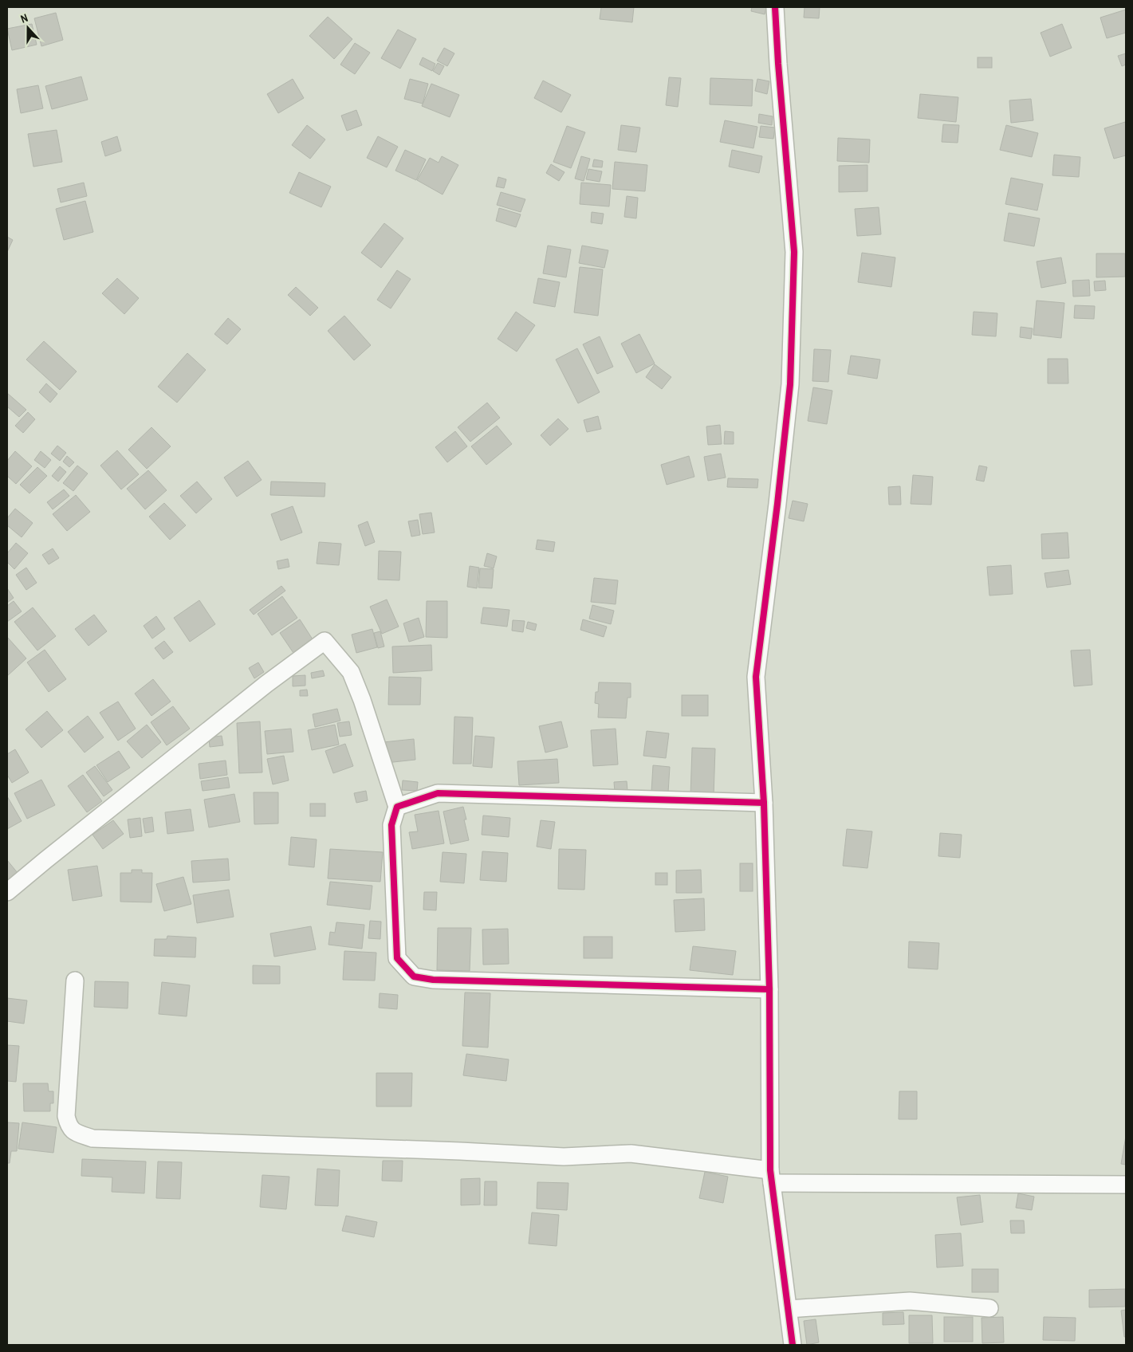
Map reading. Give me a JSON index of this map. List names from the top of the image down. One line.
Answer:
{"north":"top"}
